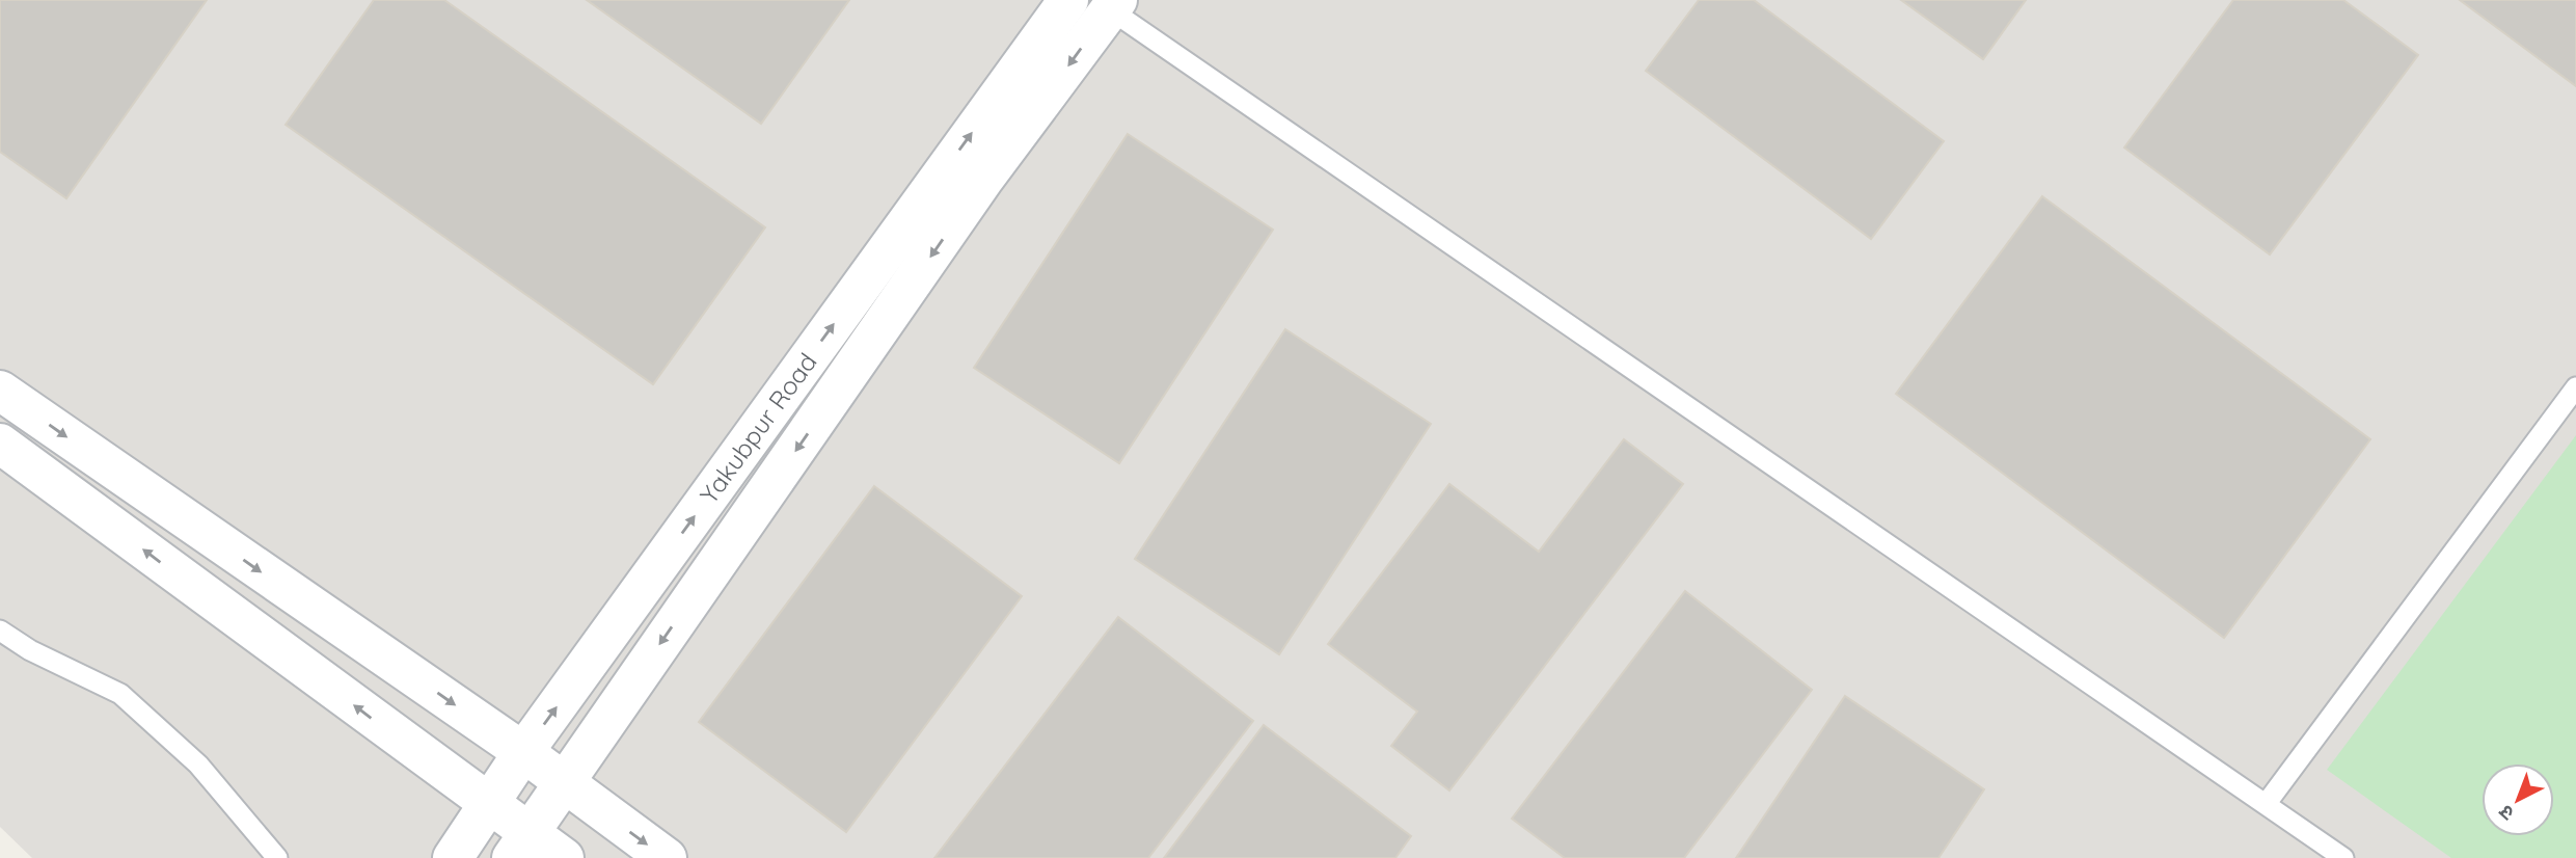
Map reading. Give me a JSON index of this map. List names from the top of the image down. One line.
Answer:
{"streets":{"street":["Yakubpur Road"]},"north":"bottom left"}
